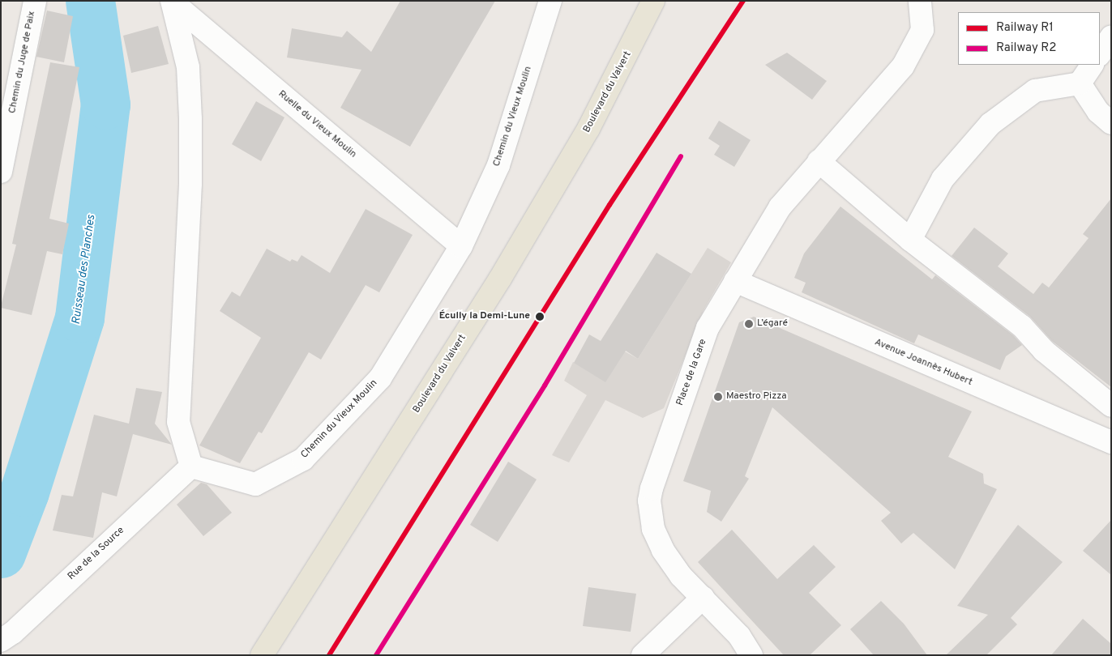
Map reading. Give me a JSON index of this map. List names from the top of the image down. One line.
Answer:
{"streets":{"main road":["Boulevard du Valvert"],"street":["Chemin du Juge de Paix","Chemin du Vieux Moulin","Ruelle du Vieux Moulin","Avenue Joannès Hubert","Place de la Gare","Rue de la Source"]},"crossings":[["Chemin du Vieux Moulin","Ruelle du Vieux Moulin"],["Chemin du Vieux Moulin","Rue de la Source"],["Avenue Joannès Hubert","Place de la Gare"]],"water":["Ruisseau des Planches"],"places":["Écully la Demi-Lune","L’égaré","Maestro Pizza"],"lines":["rail line R1","rail line R2"],"legend":["Railway R1","Railway R2"]}
